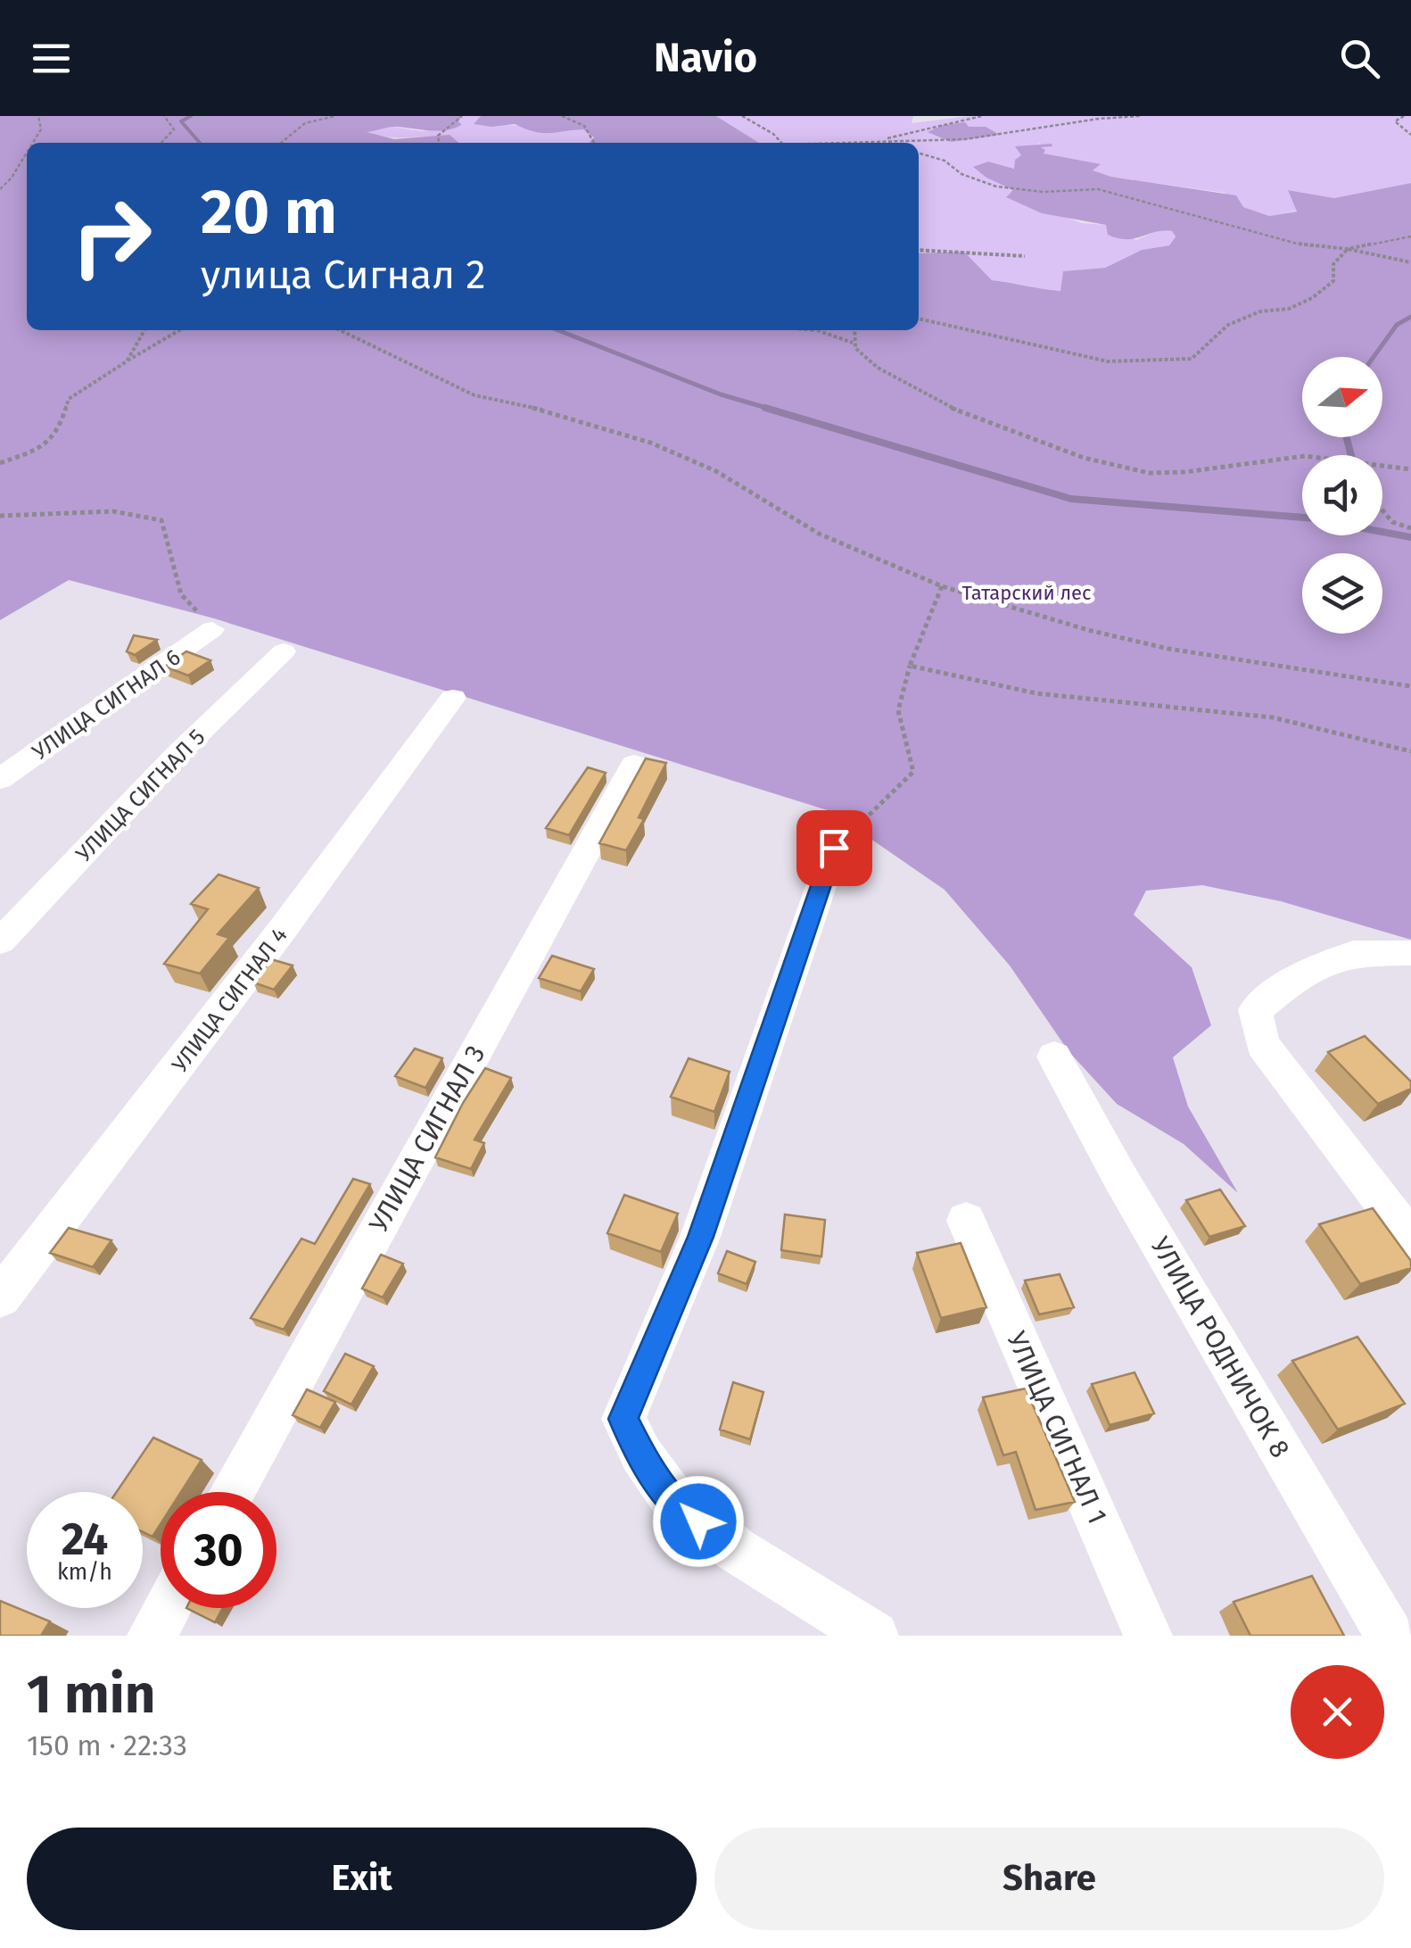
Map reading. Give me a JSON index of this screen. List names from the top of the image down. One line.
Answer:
{"streets":{"street":["УЛИЦА СИГНАЛ 6","УЛИЦА СИГНАЛ 5","УЛИЦА СИГНАЛ 4","УЛИЦА СИГНАЛ 3","УЛИЦА РОДНИЧОК 8","УЛИЦА СИГНАЛ 1"]},"parks":["Татарский лес"],"north":"right","page":{"header":"Navio","turn":["20 m","улица Сигнал 2"],"speed":"24 km/h","limit":"30","heading":["1 min","150 m · 22:33"],"buttons":["Exit","Share"]}}
